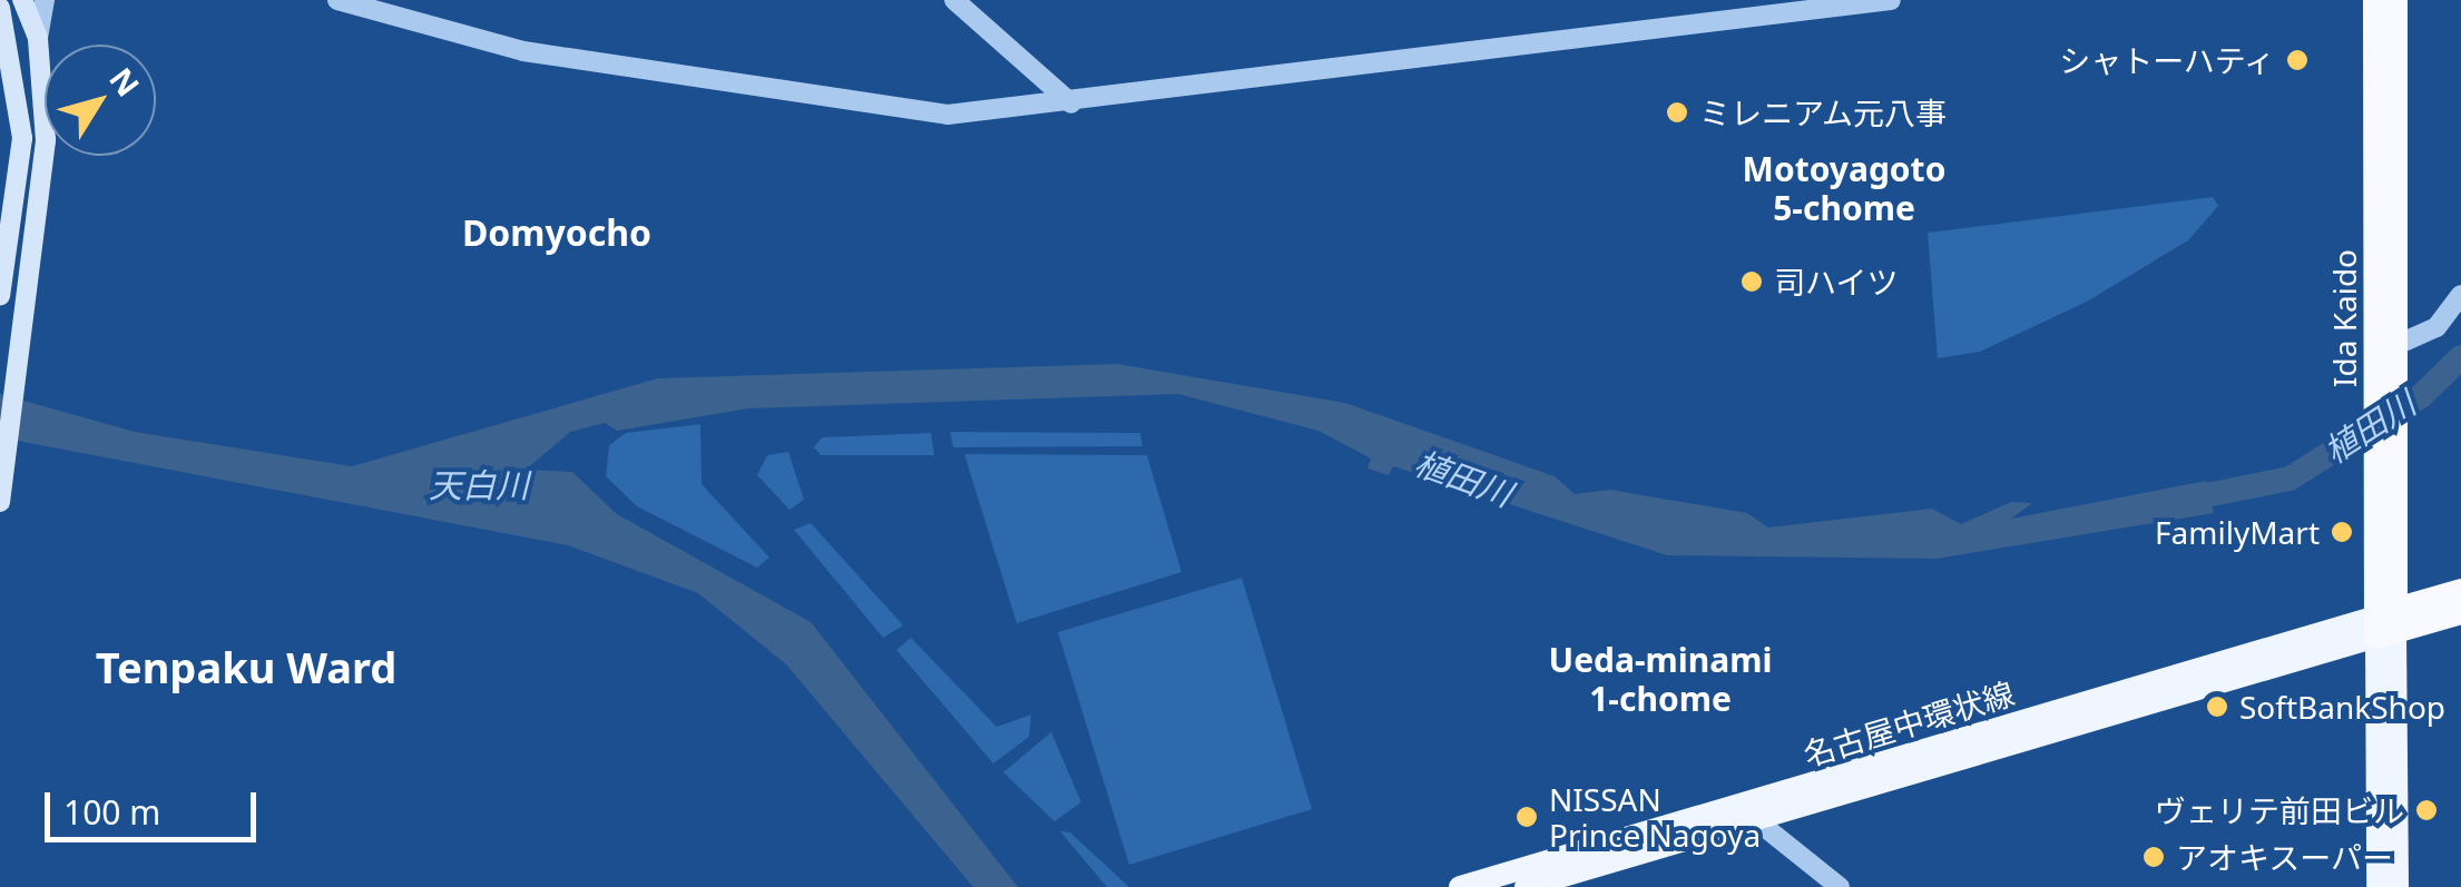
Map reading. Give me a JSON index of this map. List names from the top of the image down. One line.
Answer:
{"streets":{"highway":["Ida Kaido"],"main road":["名古屋中環状線"]},"crossings":[["Ida Kaido","名古屋中環状線"]],"districts":["Motoyagoto 5-chome","Domyocho","Ueda-minami 1-chome","Tenpaku Ward"],"water":["植田川","天白川"],"places":["シャトーハティ","ミレニアム元八事","司ハイツ","FamilyMart","SoftBankShop","ヴェリテ前田ビル","NISSAN Prince Nagoya","アオキスーパー"],"scale_bar":"100 m","north":"top right"}
